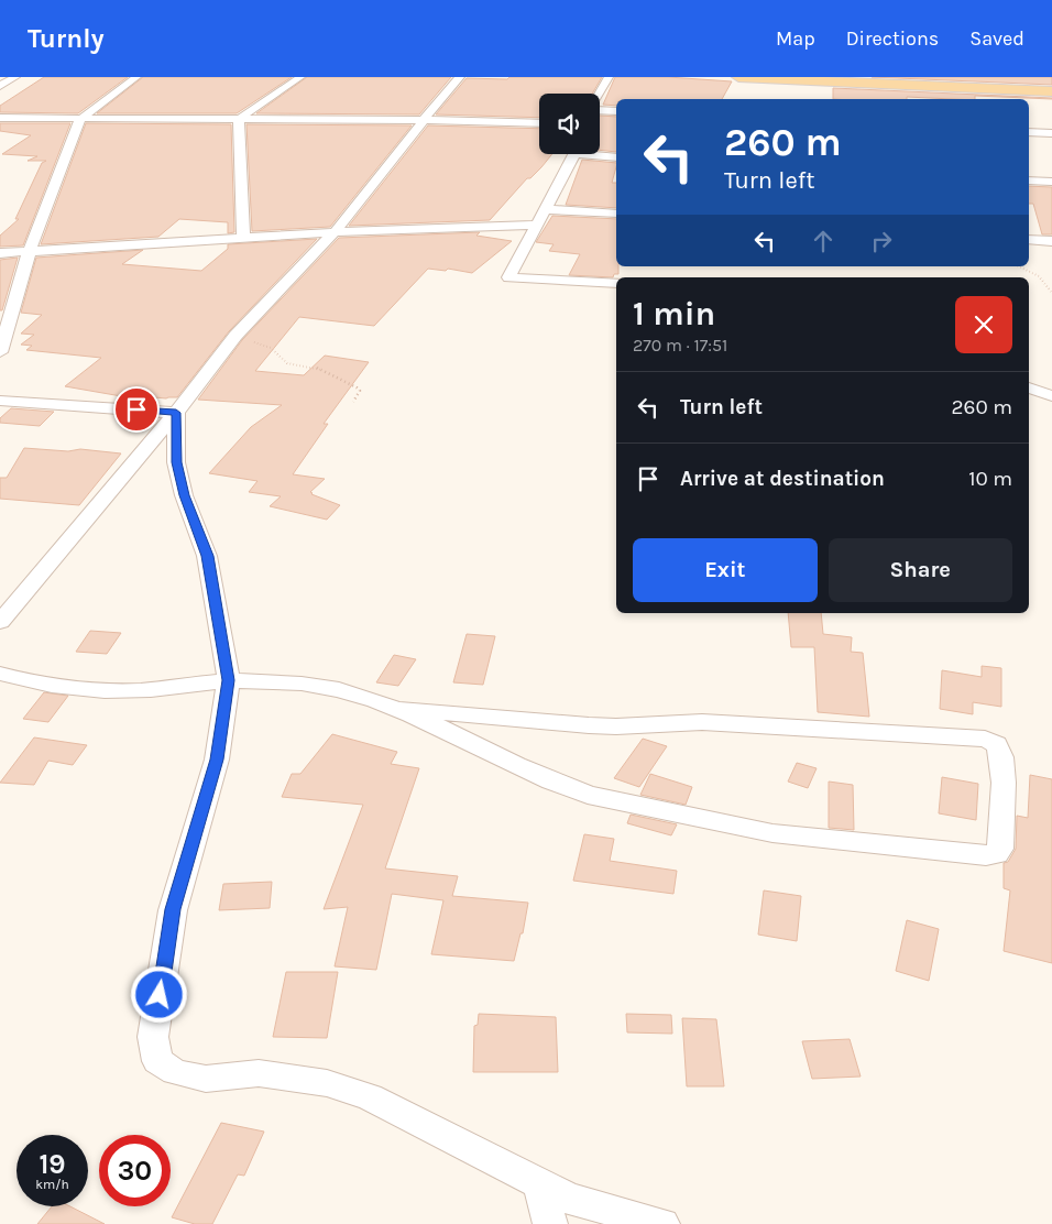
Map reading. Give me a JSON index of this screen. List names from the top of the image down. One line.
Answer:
{"page":{"header":"Turnly","nav":["Map","Directions","Saved"],"turn":["260 m","Turn left"],"heading":["1 min","270 m · 17:51"],"list":[{"name":"Turn left","value":"260 m"},{"name":"Arrive at destination","value":"10 m"}],"buttons":["Exit","Share"],"speed":"19 km/h","limit":"30"}}
